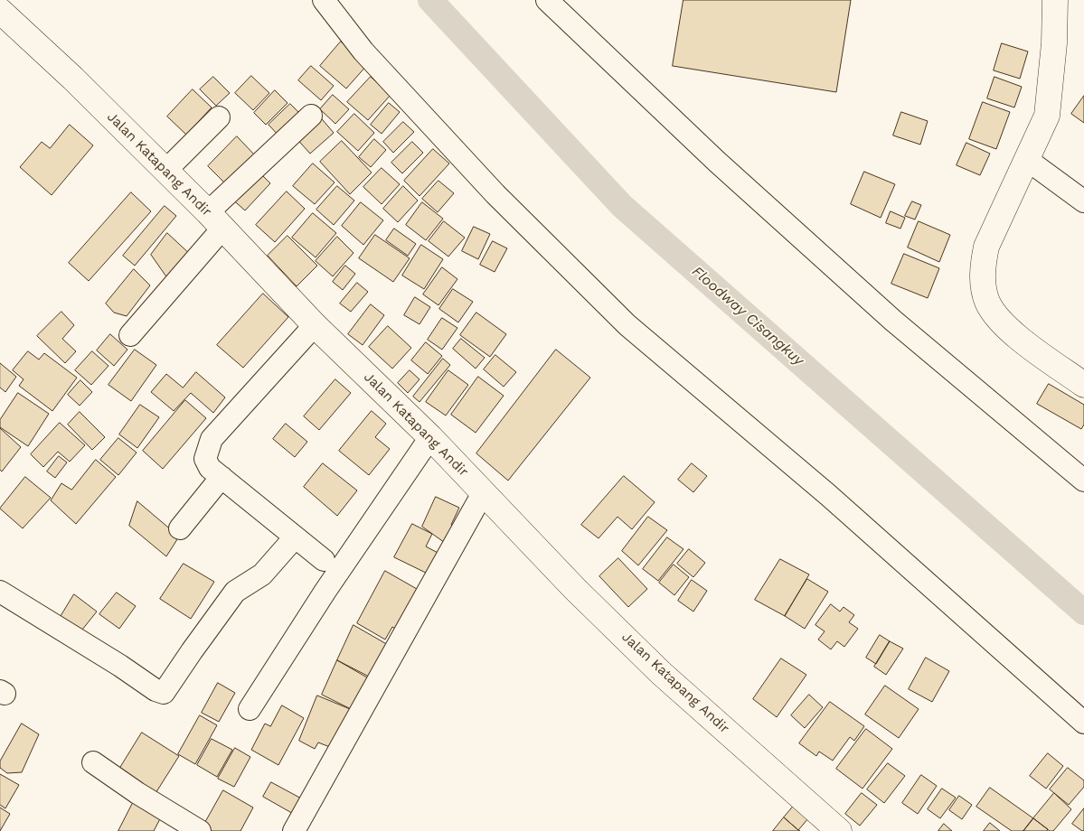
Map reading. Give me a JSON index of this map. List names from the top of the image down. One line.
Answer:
{"streets":{"street":["Jalan Katapang Andir"]},"water":["Floodway Cisangkuy"]}
